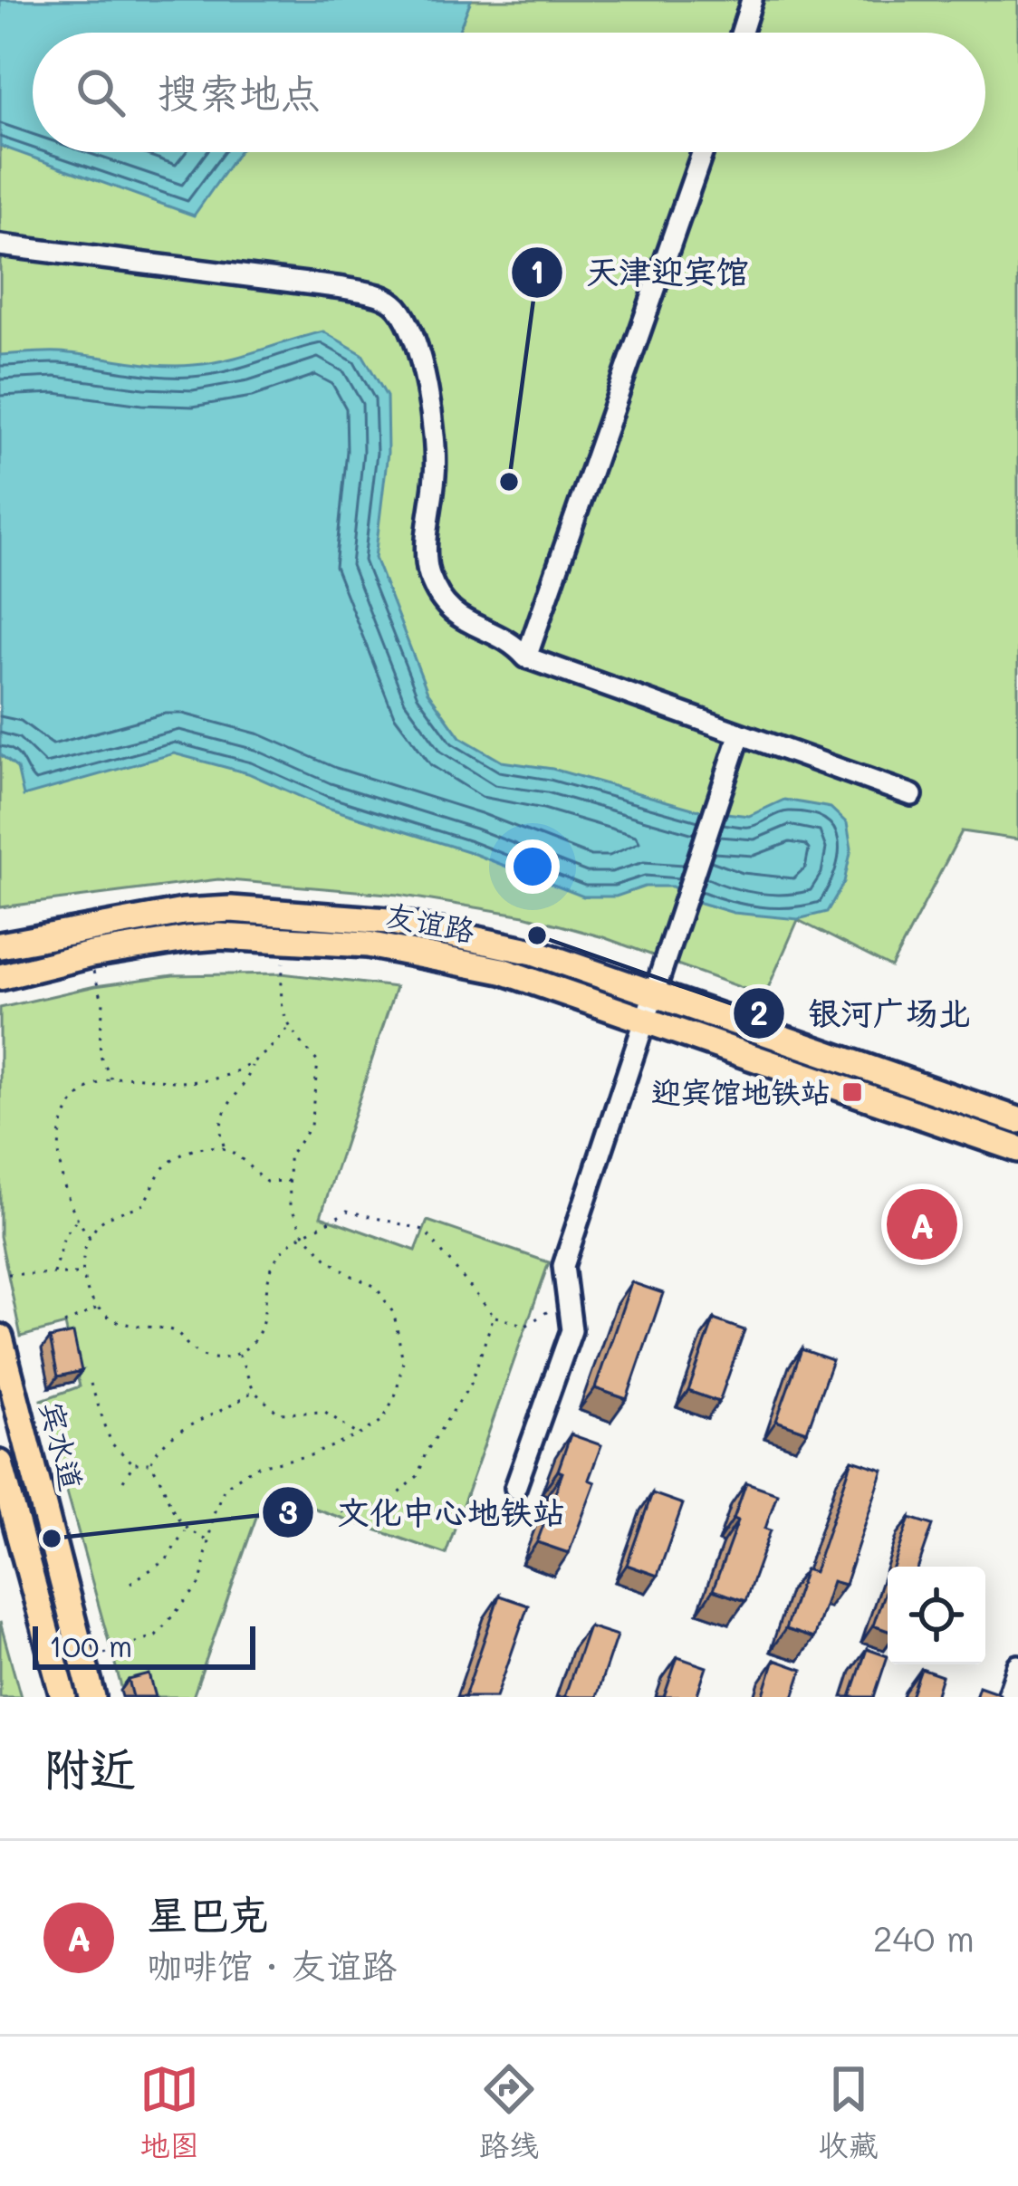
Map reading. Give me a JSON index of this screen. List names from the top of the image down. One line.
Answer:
{"streets":{"main road":["友谊路","宾水道"]},"places":{"other":["天津迎宾馆","银河广场北","文化中心地铁站"],"transit":["迎宾馆地铁站"]},"scale_bar":"100 m","page":{"search":"搜索地点","pins":"A","scale":"100 m","heading":"附近","list":[{"mark":"A","name":"星巴克","note":"咖啡馆 · 友谊路","value":"240 m"}],"nav":["地图","路线","收藏"]}}
